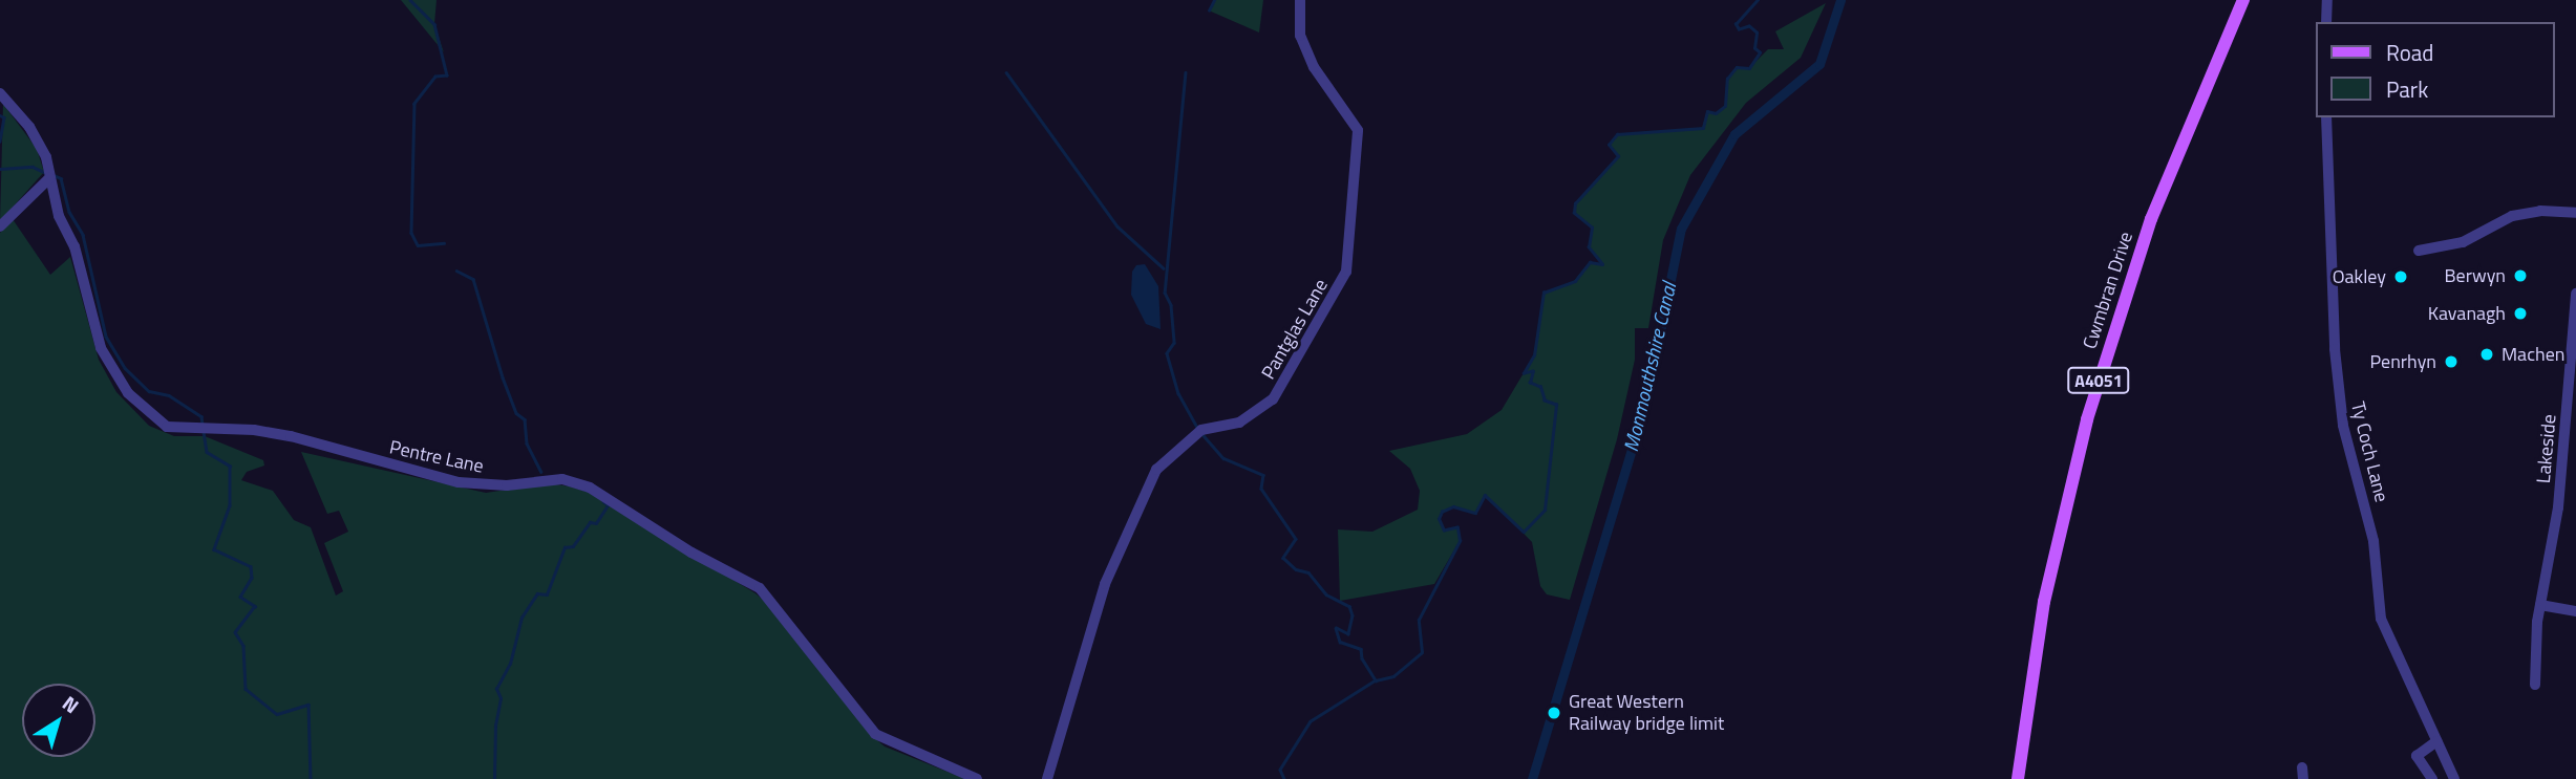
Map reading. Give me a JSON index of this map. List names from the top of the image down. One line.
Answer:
{"streets":{"main road":["Cwmbran Drive","A4051"],"street":["Pantglas Lane","Lakeside","Ty Coch Lane","Pentre Lane"]},"water":["Monmouthshire Canal"],"places":["Berwyn","Oakley","Kavanagh","Machen","Penrhyn","Great Western Railway bridge limit"],"legend":["Road","Park"],"north":"top right"}
